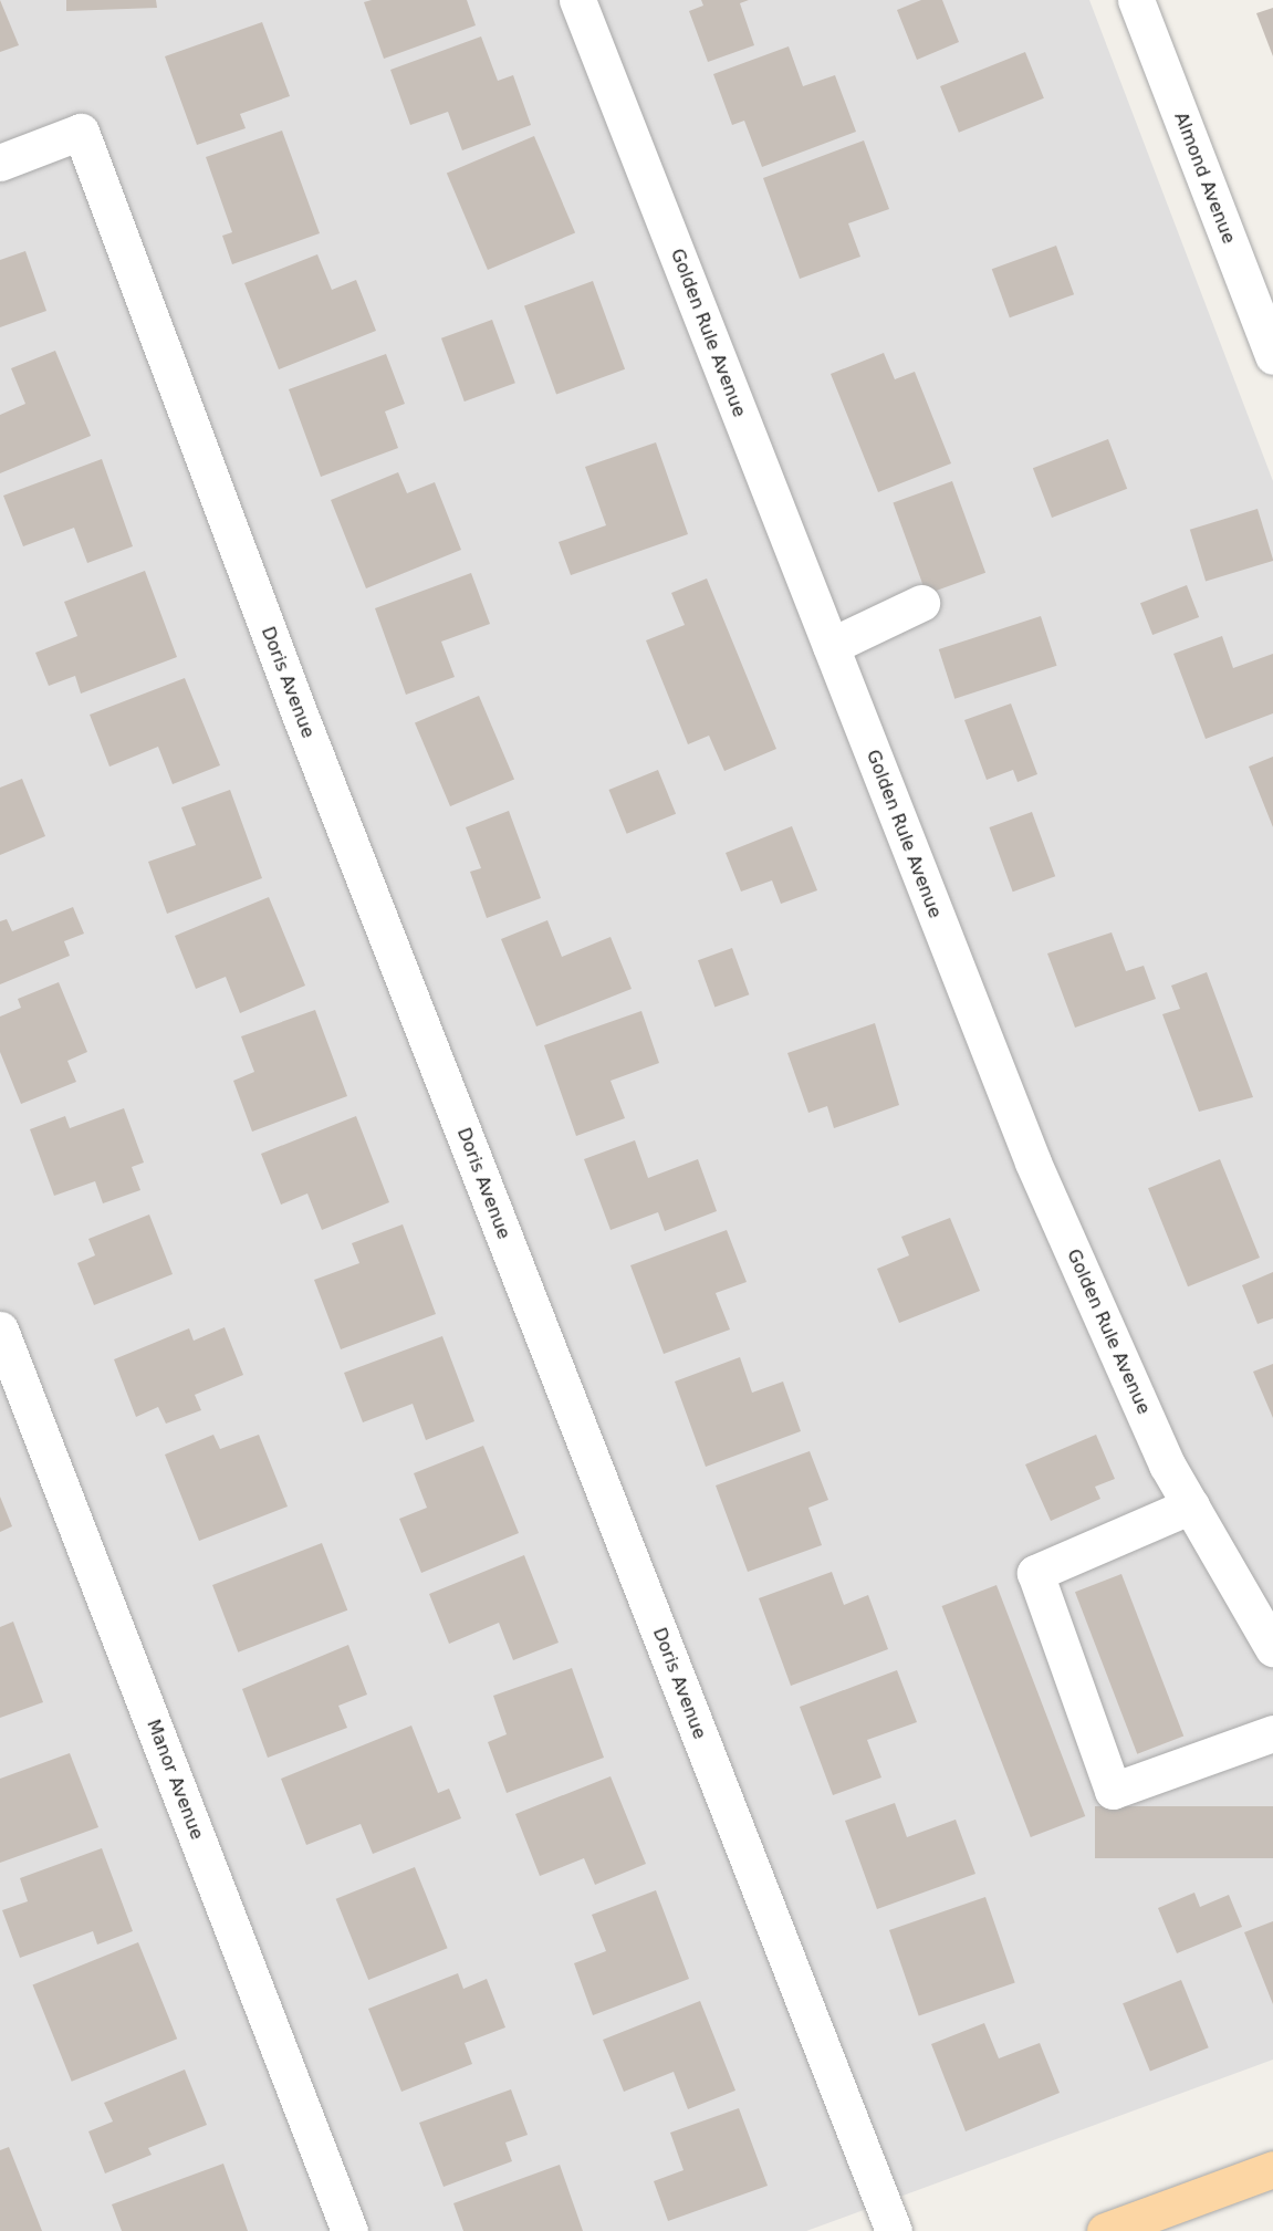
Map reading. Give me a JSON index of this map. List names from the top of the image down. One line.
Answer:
{"streets":{"street":["Almond Avenue","Golden Rule Avenue","Doris Avenue","Manor Avenue"]}}
